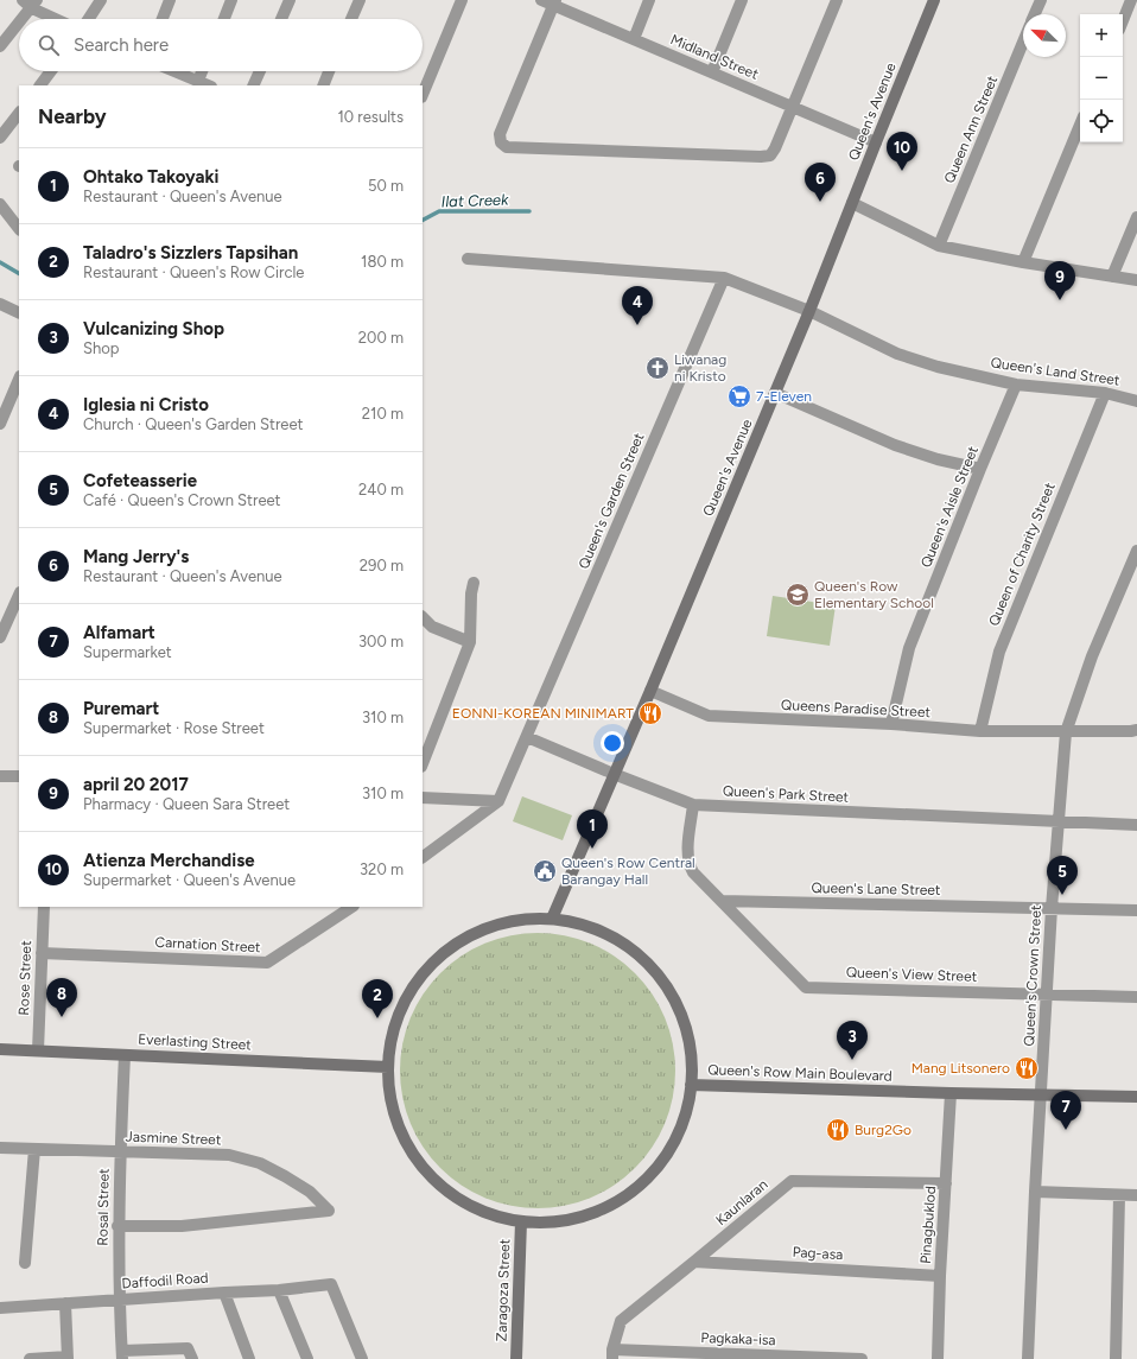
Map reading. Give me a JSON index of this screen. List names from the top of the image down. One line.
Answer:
{"streets":{"street":["Midland Street","Queen's Avenue","Queen Ann Street","Queen's Land Street","Queen's Garden Street","Queen's Aisle Street","Queen of Charity Street","Queens Paradise Street","Queen's Park Street","Queen's Lane Street","Carnation Street","Queen's View Street","Queen's Crown Street","Rose Street","Everlasting Street","Queen's Row Main Boulevard","Jasmine Street","Kaunlaran","Rosal Street","Pinagbuklod","Pag-asa","Daffodil Road","Zaragoza Street","Pagkaka-isa"]},"crossings":[["Midland Street","Queen's Avenue"],["Queen's Avenue","Queen's Land Street"],["Queen's Avenue","Queens Paradise Street"],["Queen's Avenue","Queen's Park Street"],["Queen's Land Street","Queen's Aisle Street"],["Queen's Land Street","Queen of Charity Street"],["Queen's Garden Street","Queen's Park Street"],["Queen's Aisle Street","Queens Paradise Street"],["Queen of Charity Street","Queens Paradise Street"],["Queens Paradise Street","Queen's Crown Street"],["Queen's Park Street","Queen's Crown Street"],["Queen's Lane Street","Queen's View Street"],["Queen's Lane Street","Queen's Crown Street"],["Carnation Street","Rose Street"],["Queen's View Street","Queen's Crown Street"],["Queen's Crown Street","Queen's Row Main Boulevard"],["Rose Street","Everlasting Street"],["Everlasting Street","Rosal Street"],["Queen's Row Main Boulevard","Pinagbuklod"],["Jasmine Street","Rosal Street"],["Kaunlaran","Pinagbuklod"],["Kaunlaran","Pag-asa"],["Kaunlaran","Pagkaka-isa"],["Rosal Street","Daffodil Road"],["Pinagbuklod","Pag-asa"]],"water":["Ilat Creek"],"places":{"church":["Liwanag ni Kristo"],"supermarket":["7-Eleven"],"school or university":["Queen's Row Elementary School"],"restaurant":["EONNI-KOREAN MINIMART","Mang Litsonero","Burg2Go"],"public building":["Queen's Row Central Barangay Hall"]},"north":"top left","page":{"map_buttons":["+","−"],"search":"Search here","heading":["Nearby","10 results"],"pins":["10","6","9","4","1","5","8","2","3","7"],"list":[{"mark":"1","name":"Ohtako Takoyaki","note":"Restaurant · Queen's Avenue","value":"50 m"},{"mark":"2","name":"Taladro's Sizzlers Tapsihan","note":"Restaurant · Queen's Row Circle","value":"180 m"},{"mark":"3","name":"Vulcanizing Shop","note":"Shop","value":"200 m"},{"mark":"4","name":"Iglesia ni Cristo","note":"Church · Queen's Garden Street","value":"210 m"},{"mark":"5","name":"Cofeteasserie","note":"Café · Queen's Crown Street","value":"240 m"},{"mark":"6","name":"Mang Jerry's","note":"Restaurant · Queen's Avenue","value":"290 m"},{"mark":"7","name":"Alfamart","note":"Supermarket","value":"300 m"},{"mark":"8","name":"Puremart","note":"Supermarket · Rose Street","value":"310 m"},{"mark":"9","name":"april 20 2017","note":"Pharmacy · Queen Sara Street","value":"310 m"},{"mark":"10","name":"Atienza Merchandise","note":"Supermarket · Queen's Avenue","value":"320 m"}]}}
